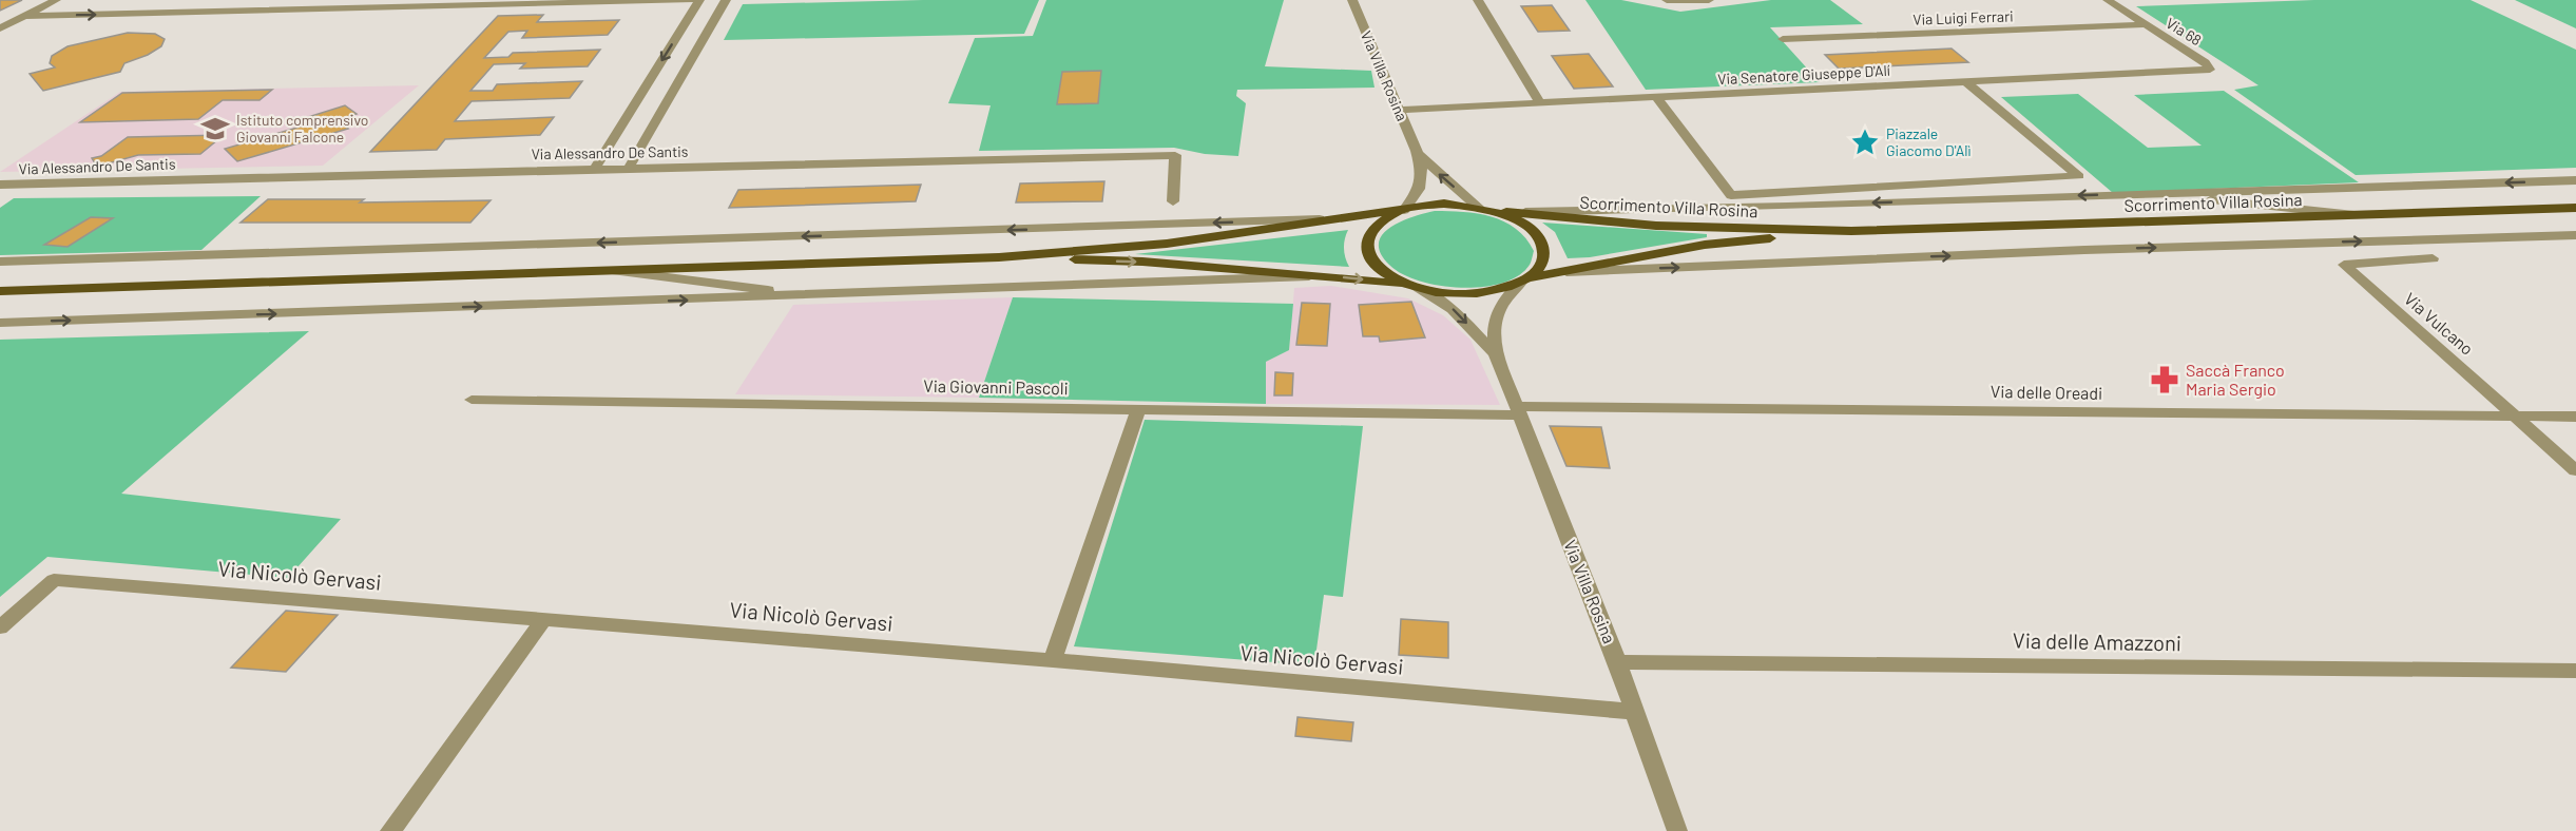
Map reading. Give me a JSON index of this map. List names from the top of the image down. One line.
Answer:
{"streets":{"main road":["Scorrimento Villa Rosina"],"street":["Via Luigi Ferrari","Via 68","Via Senatore Giuseppe D'Alí","Via Villa Rosina","Via Alessandro De Santis","Via Vulcano","Via Giovanni Pascoli","Via delle Oreadi","Via Nicolò Gervasi","Via delle Amazzoni"]},"crossings":[["Via Luigi Ferrari","Via 68"],["Via 68","Via Senatore Giuseppe D'Alí"],["Via Senatore Giuseppe D'Alí","Via Villa Rosina"],["Via Villa Rosina","Scorrimento Villa Rosina"],["Via Villa Rosina","Via Giovanni Pascoli"],["Via Villa Rosina","Via delle Oreadi"],["Via Villa Rosina","Via Nicolò Gervasi"],["Via Villa Rosina","Via delle Amazzoni"],["Via Vulcano","Via delle Oreadi"],["Via Giovanni Pascoli","Via delle Oreadi"]],"places":{"school or university":["Istituto comprensivo Giovanni Falcone"],"place":["Piazzale Giacomo D'Alì"],"pharmacy":["Saccà Franco Maria Sergio"]}}
